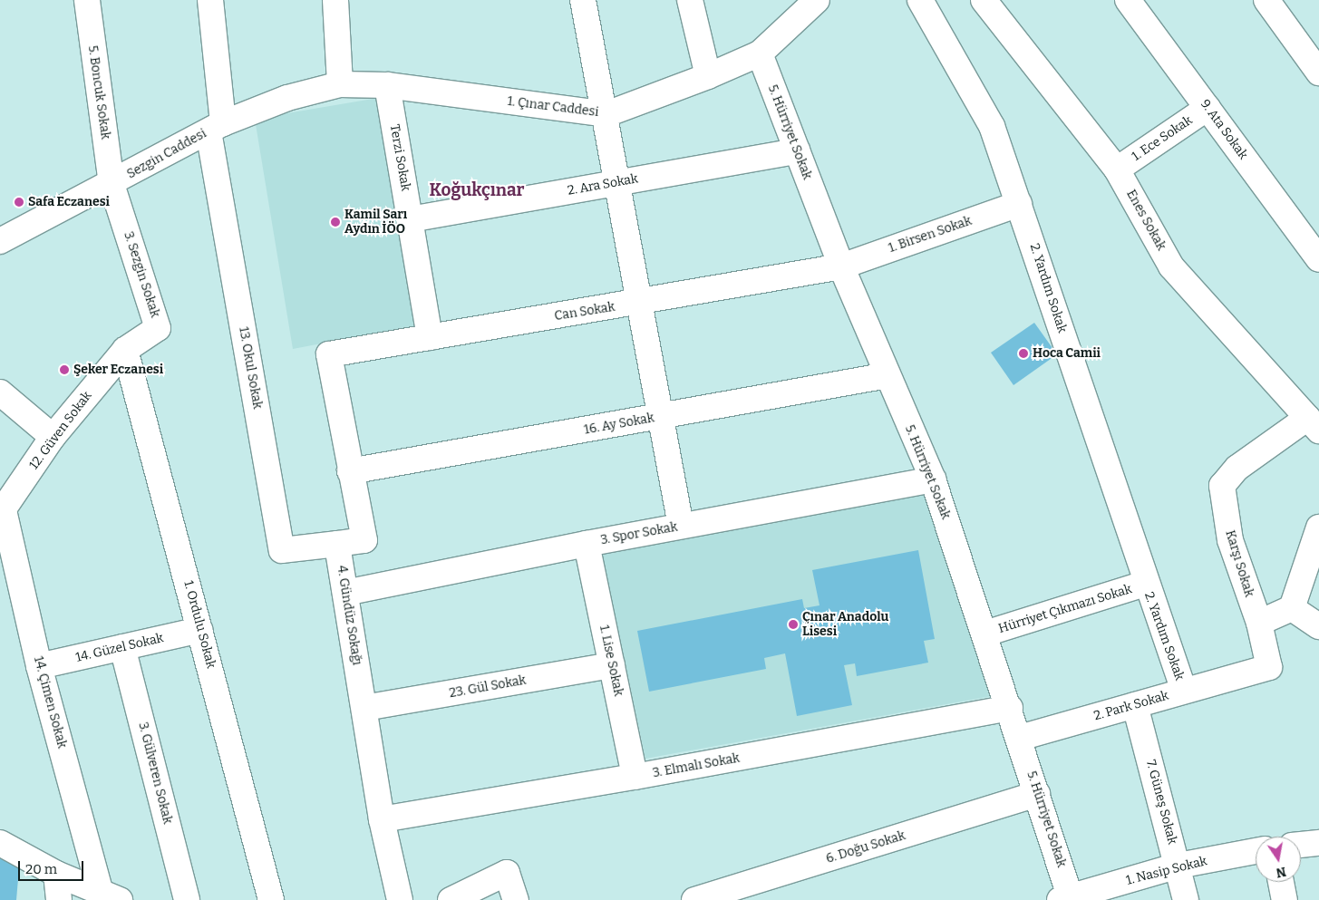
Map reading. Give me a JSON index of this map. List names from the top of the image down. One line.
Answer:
{"streets":{"street":["5. Boncuk Sokak","1. Çınar Caddesi","9. Ata Sokak","5. Hürriyet Sokak","1. Ece Sokak","Sezgin Caddesi","Terzi Sokak","2. Ara Sokak","Enes Sokak","1. Birsen Sokak","3. Sezgin Sokak","2. Yardım Sokak","Can Sokak","13. Okul Sokak","16. Ay Sokak","12. Güven Sokak","3. Spor Sokak","Karşı Sokak","Hürriyet Çıkmazı Sokak","4. Gündüz Sokağı","1. Ordulu Sokak","14. Güzel Sokak","1. Lise Sokak","23. Gül Sokak","14. Çimen Sokak","2. Park Sokak","3. Elmalı Sokak","3. Gülveren Sokak","7. Güneş Sokak","6. Doğu Sokak","1. Nasip Sokak"]},"crossings":[["5. Boncuk Sokak","Sezgin Caddesi"],["5. Boncuk Sokak","3. Sezgin Sokak"],["1. Çınar Caddesi","5. Hürriyet Sokak"],["1. Çınar Caddesi","Sezgin Caddesi"],["1. Çınar Caddesi","Terzi Sokak"],["9. Ata Sokak","1. Ece Sokak"],["5. Hürriyet Sokak","2. Ara Sokak"],["5. Hürriyet Sokak","1. Birsen Sokak"],["5. Hürriyet Sokak","Can Sokak"],["5. Hürriyet Sokak","16. Ay Sokak"],["5. Hürriyet Sokak","3. Spor Sokak"],["5. Hürriyet Sokak","Hürriyet Çıkmazı Sokak"],["5. Hürriyet Sokak","2. Park Sokak"],["5. Hürriyet Sokak","3. Elmalı Sokak"],["5. Hürriyet Sokak","6. Doğu Sokak"],["5. Hürriyet Sokak","1. Nasip Sokak"],["1. Ece Sokak","Enes Sokak"],["Sezgin Caddesi","3. Sezgin Sokak"],["Sezgin Caddesi","13. Okul Sokak"],["Terzi Sokak","2. Ara Sokak"],["Terzi Sokak","Can Sokak"],["Enes Sokak","Karşı Sokak"],["1. Birsen Sokak","2. Yardım Sokak"],["1. Birsen Sokak","Can Sokak"],["3. Sezgin Sokak","12. Güven Sokak"],["3. Sezgin Sokak","1. Ordulu Sokak"],["2. Yardım Sokak","Hürriyet Çıkmazı Sokak"],["2. Yardım Sokak","2. Park Sokak"],["Can Sokak","16. Ay Sokak"],["13. Okul Sokak","4. Gündüz Sokağı"],["12. Güven Sokak","1. Ordulu Sokak"],["12. Güven Sokak","14. Çimen Sokak"],["3. Spor Sokak","4. Gündüz Sokağı"],["3. Spor Sokak","1. Lise Sokak"],["Karşı Sokak","2. Park Sokak"],["4. Gündüz Sokağı","23. Gül Sokak"],["4. Gündüz Sokağı","3. Elmalı Sokak"],["1. Ordulu Sokak","14. Güzel Sokak"],["14. Güzel Sokak","14. Çimen Sokak"],["14. Güzel Sokak","3. Gülveren Sokak"],["1. Lise Sokak","23. Gül Sokak"],["1. Lise Sokak","3. Elmalı Sokak"],["2. Park Sokak","7. Güneş Sokak"],["7. Güneş Sokak","1. Nasip Sokak"]],"districts":["Koğukçınar"],"places":["Safa Eczanesi","Kamil Sarı Aydın İÖO","Hoca Camii","Şeker Eczanesi","Çınar Anadolu Lisesi"],"scale_bar":"20 m","north":"bottom"}
